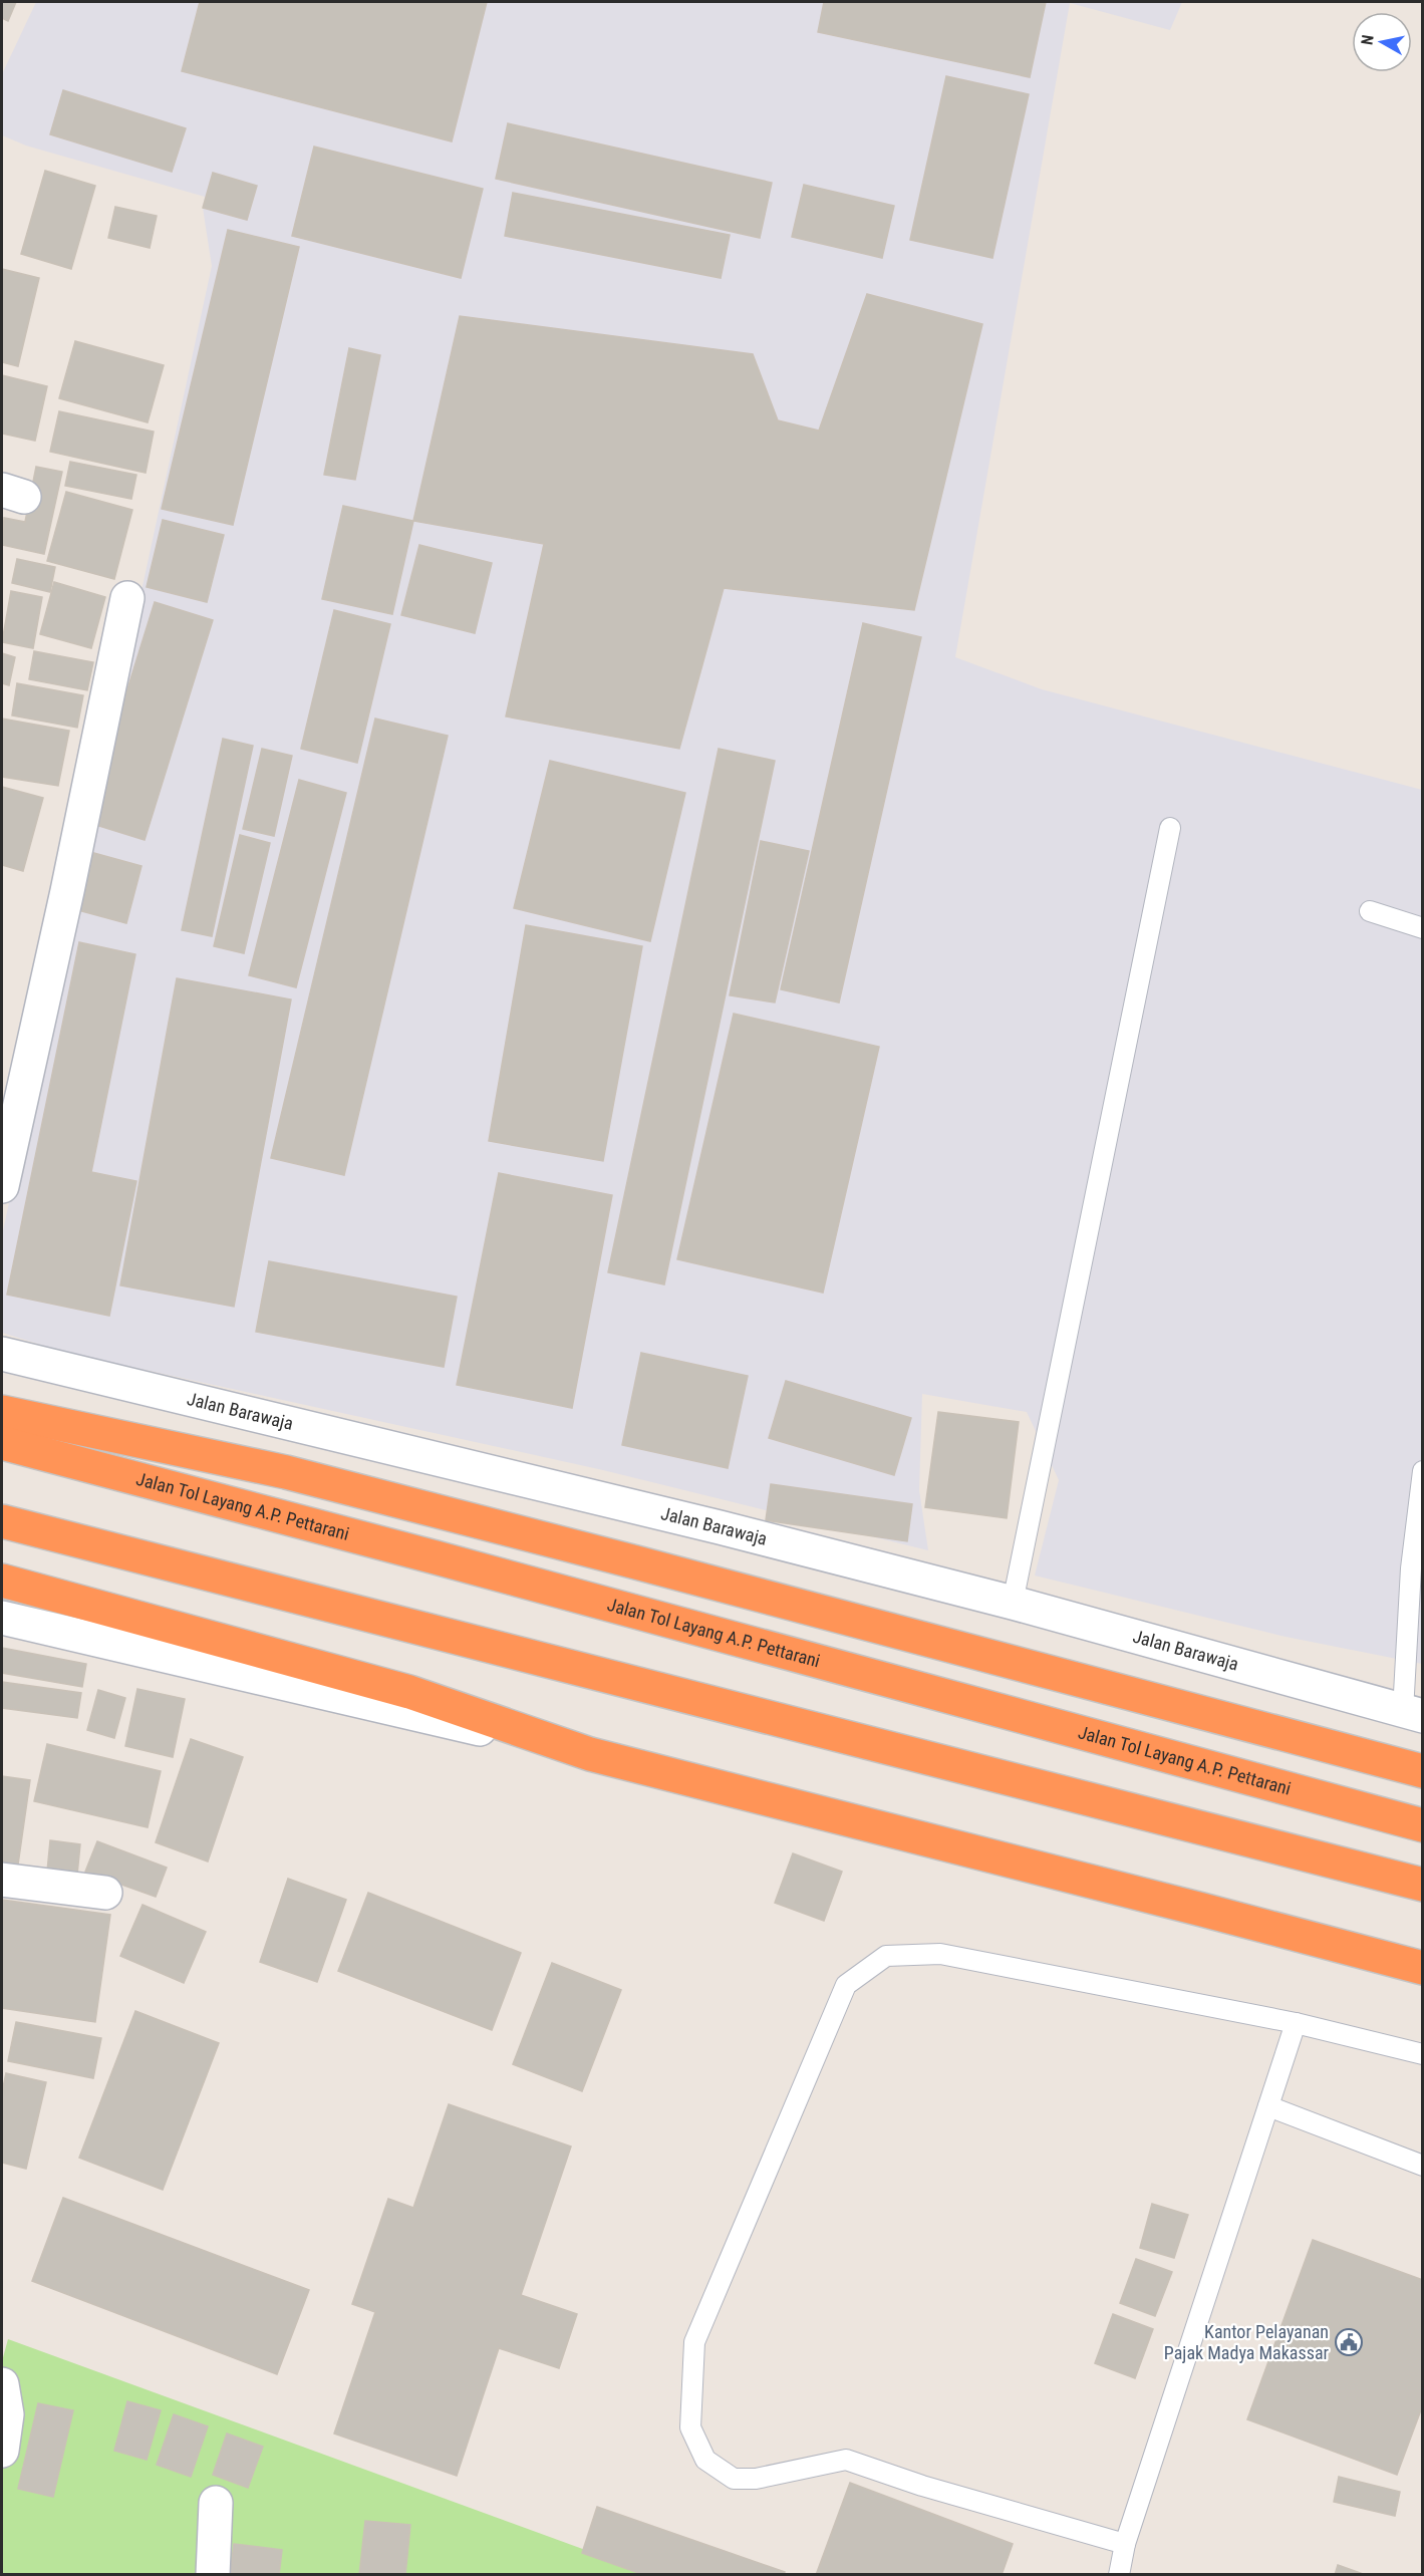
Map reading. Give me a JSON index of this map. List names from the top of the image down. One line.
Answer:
{"streets":{"highway":["Jalan Tol Layang A.P. Pettarani"],"street":["Jalan Barawaja"]},"places":{"public building":["Kantor Pelayanan Pajak Madya Makassar"]},"north":"left"}
